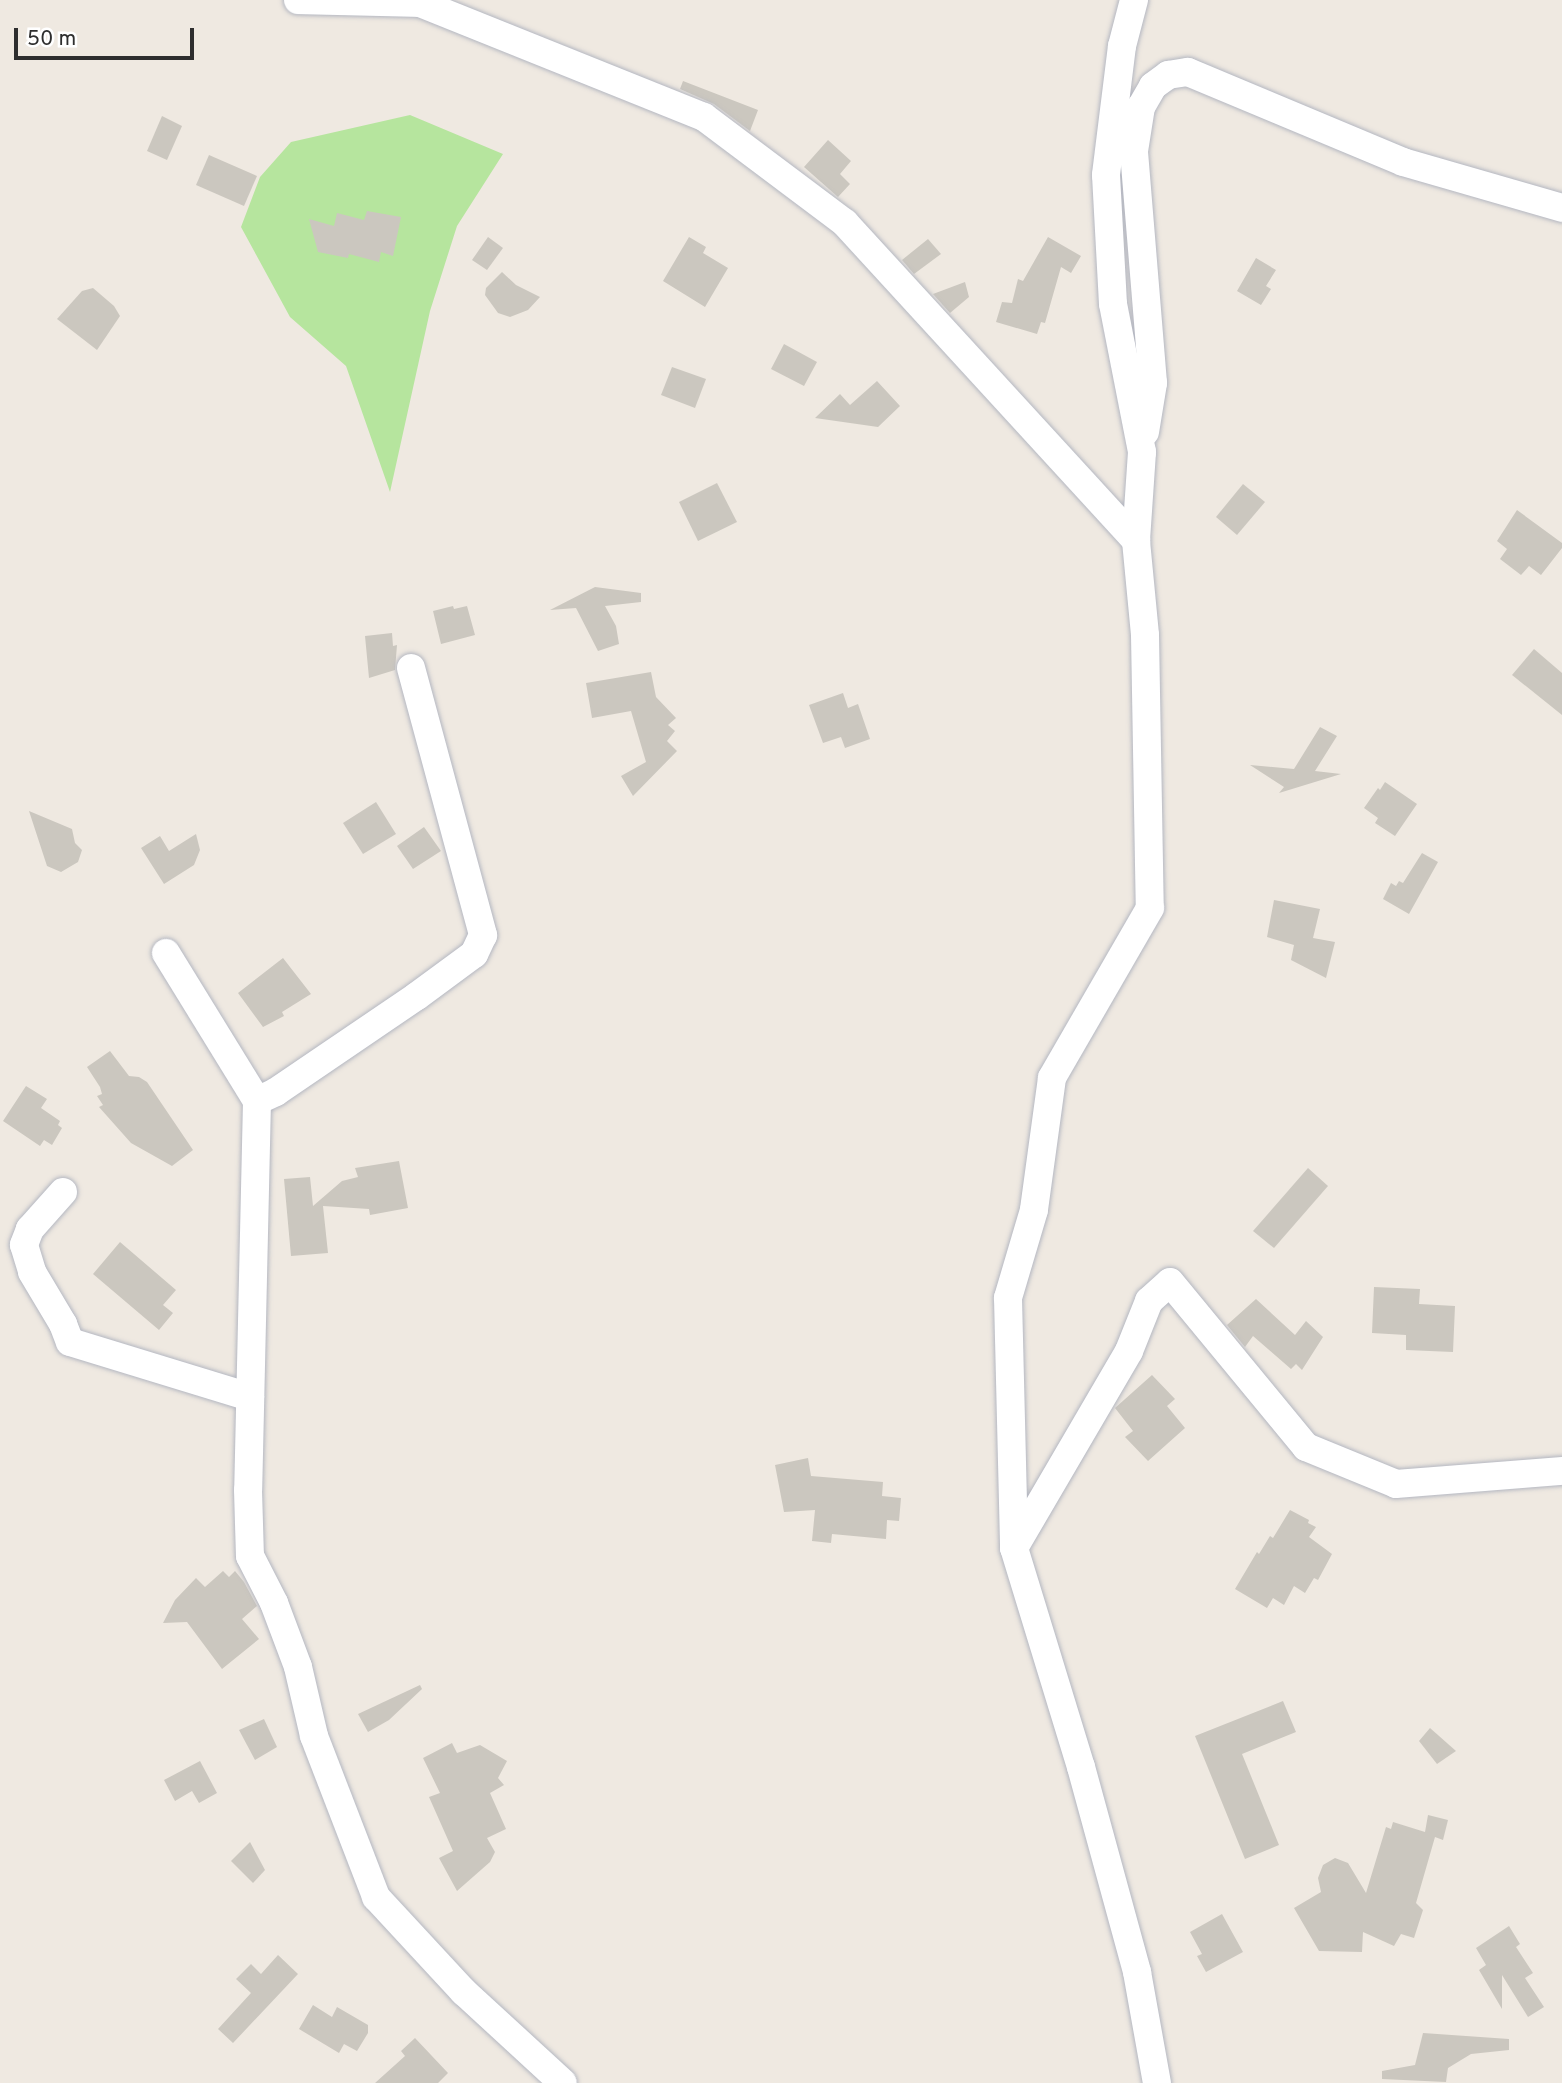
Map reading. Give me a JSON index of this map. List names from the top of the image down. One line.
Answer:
{"scale_bar":"50 m"}
